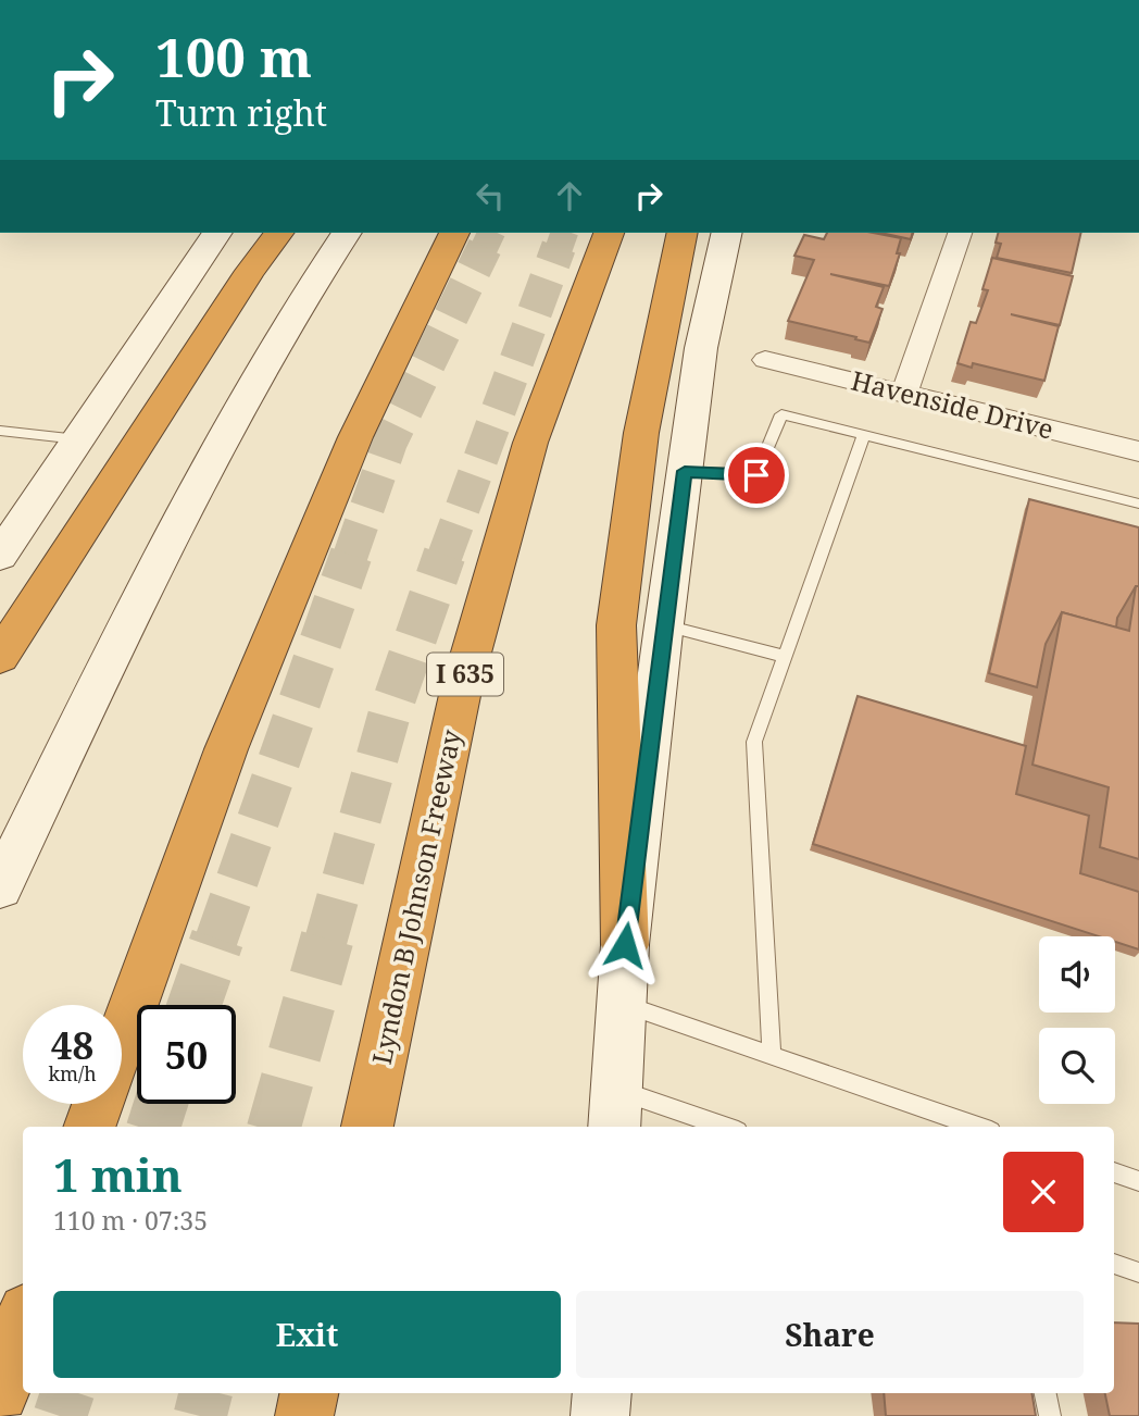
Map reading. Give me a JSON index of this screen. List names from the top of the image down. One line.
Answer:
{"streets":{"highway":["I 635","Lyndon B Johnson Freeway"],"street":["Havenside Drive"]},"page":{"turn":["100 m","Turn right"],"speed":"48 km/h","limit":"50","heading":["1 min","110 m · 07:35"],"buttons":["Exit","Share"]}}
